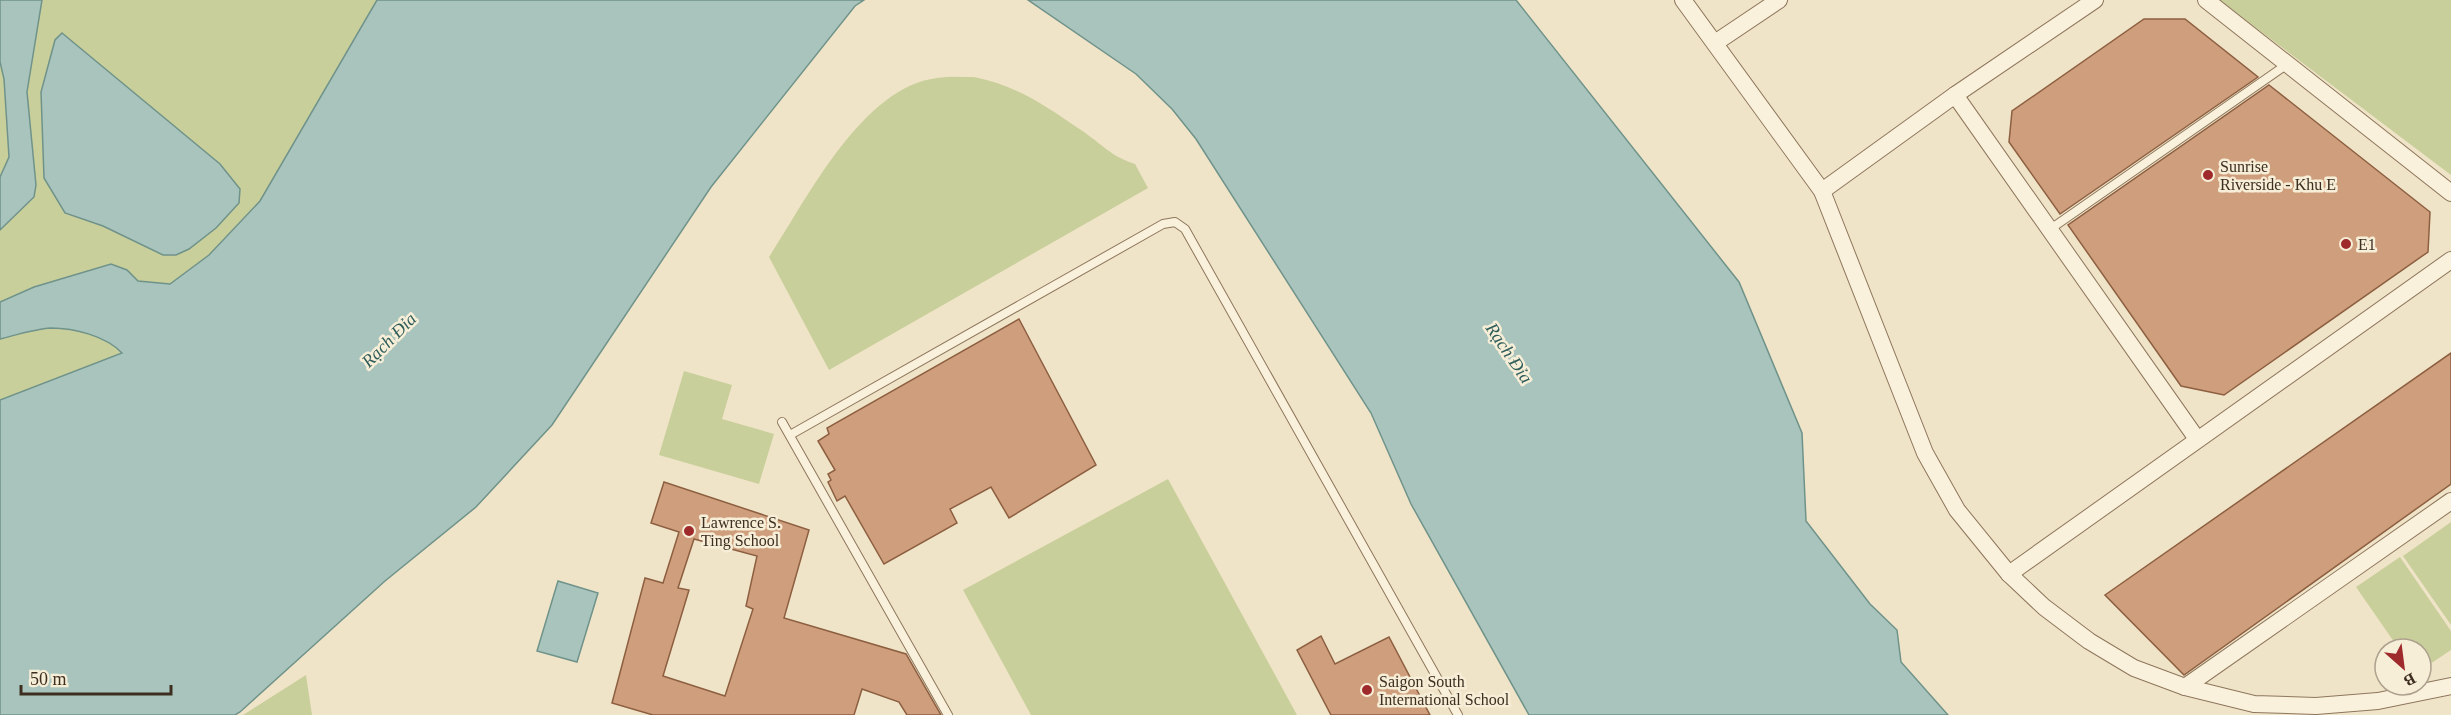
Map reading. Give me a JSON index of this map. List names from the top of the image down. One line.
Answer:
{"water":["Rạch Đỉa"],"places":["Sunrise Riverside - Khu E","E1","Lawrence S. Ting School","Saigon South International School"],"scale_bar":"50 m","north":"bottom right"}
